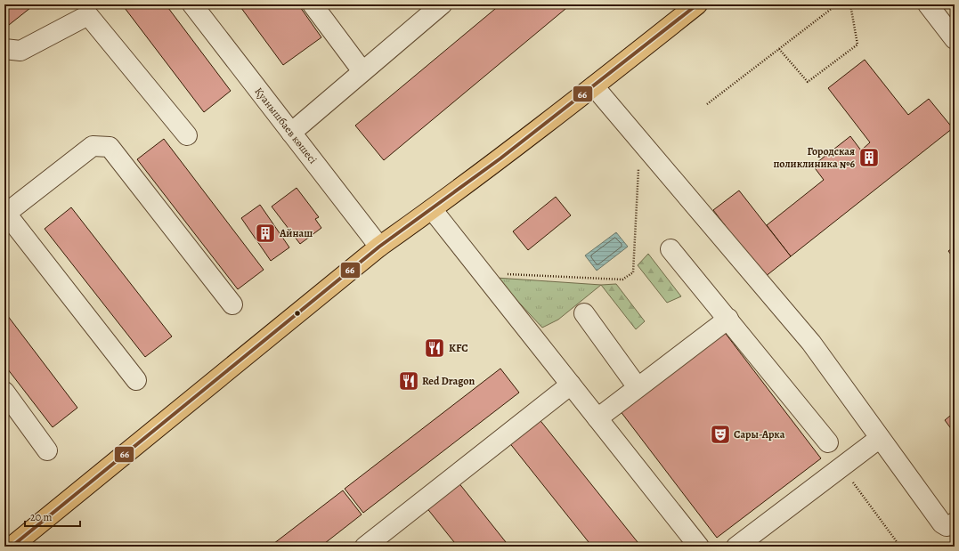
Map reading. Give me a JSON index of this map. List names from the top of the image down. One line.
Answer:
{"streets":{"street":["Қуанышбаев көшесі"]},"places":{"building":["Городская поликлиника №6","Айнаш"],"restaurant":["KFC","Red Dragon"],"theatre":["Сары-Арка"]},"lines":["transit line 66"],"scale_bar":"20 m"}
